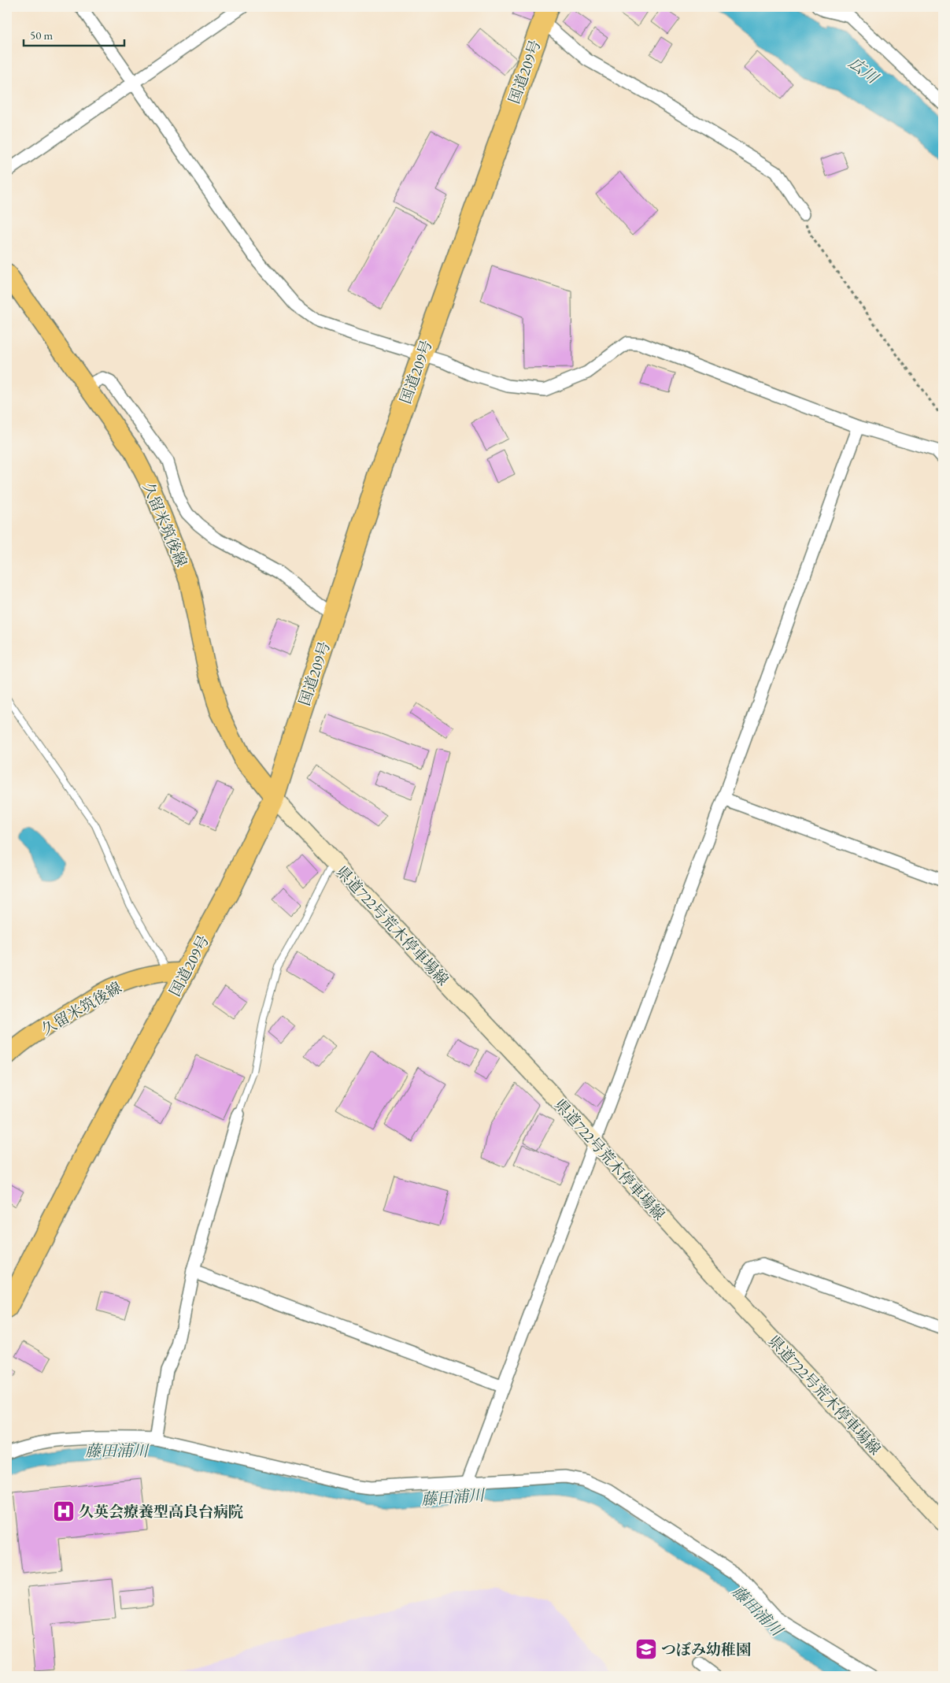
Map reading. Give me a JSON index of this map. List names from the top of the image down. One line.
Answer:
{"streets":{"highway":["国道209号"],"main road":["久留米筑後線","県道722号荒木停車場線"]},"crossings":[["国道209号","久留米筑後線"],["国道209号","県道722号荒木停車場線"],["久留米筑後線","県道722号荒木停車場線"]],"water":["広川","藤田浦川"],"places":{"hospital":["久英会療養型高良台病院"],"school or university":["つぼみ幼稚園"]},"scale_bar":"50 m"}
